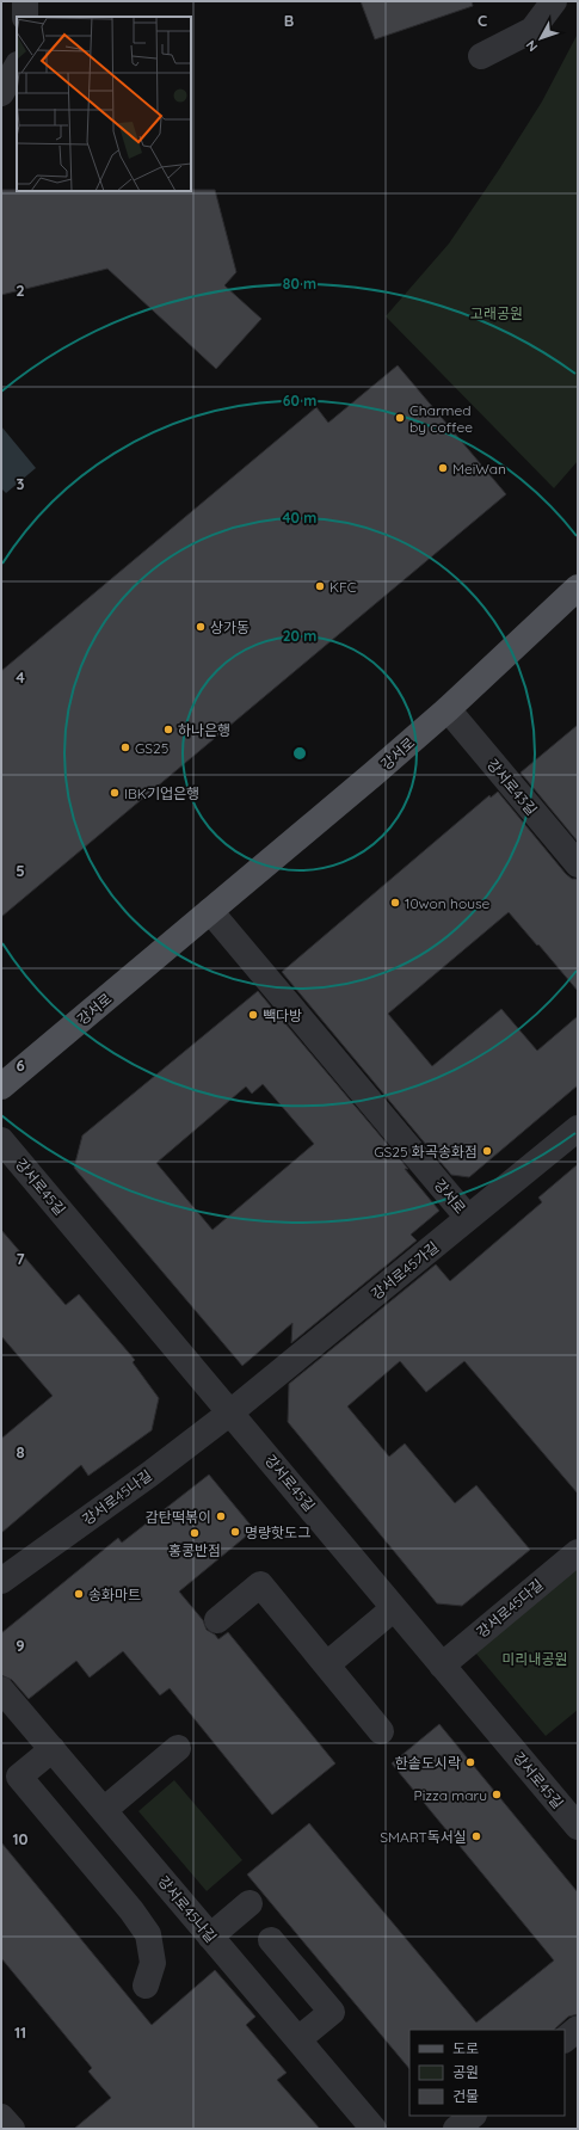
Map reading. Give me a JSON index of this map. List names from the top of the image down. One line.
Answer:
{"streets":{"main road":["강서로"],"street":["강서로43길","강서로45길","강서로45가길","강서로45나길","강서로45다길"]},"crossings":[["강서로","강서로43길"],["강서로","강서로45가길"],["강서로45길","강서로45가길"],["강서로45길","강서로45나길"],["강서로45길","강서로45다길"],["강서로45가길","강서로45나길"]],"parks":["고래공원","미리내공원"],"places":["Charmed by coffee","MeiWan","KFC","상가동","하나은행","GS25","IBK기업은행","10won house","빽다방","GS25 화곡송화점","감탄떡볶이","명량핫도그","홍콩반점","송화마트","한솥도시락","Pizza maru","SMART독서실"],"legend":["도로","공원","건물"],"north":"bottom left","grid":{"columns":["B","C"],"rows":["2","3","4","5","6","7","8","9","10","11"]},"rings":["80 m","60 m","40 m","20 m"]}
